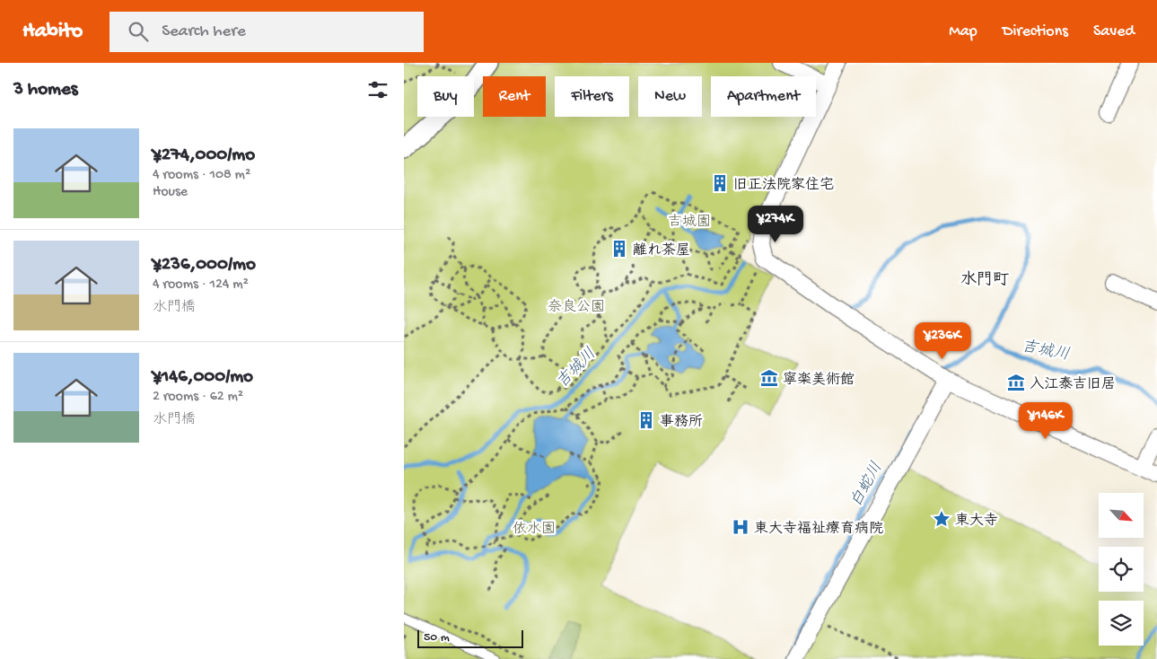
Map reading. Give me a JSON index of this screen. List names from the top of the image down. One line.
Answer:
{"districts":["水門町"],"water":["吉城川","白蛇川"],"parks":["吉城園","奈良公園","依水園"],"places":{"building":["旧正法院家住宅","離れ茶屋","事務所"],"museum":["寧楽美術館","入江泰吉旧居"],"place":["東大寺"],"hospital":["東大寺福祉療育病院"]},"scale_bar":"50 m","north":"bottom right","page":{"header":"Habito","search":"Search here","nav":["Map","Directions","Saved"],"heading":"3 homes","chip":["Buy","Rent","Filters","New","Apartment"],"list":[{"name":"¥274,000/mo","note":"4 rooms · 108 m² · House"},{"name":"¥236,000/mo","note":"4 rooms · 124 m² · 水門橋"},{"name":"¥146,000/mo","note":"2 rooms · 62 m² · 水門橋"}],"price":["¥274K","¥236K","¥146K"],"scale":"50 m"}}
